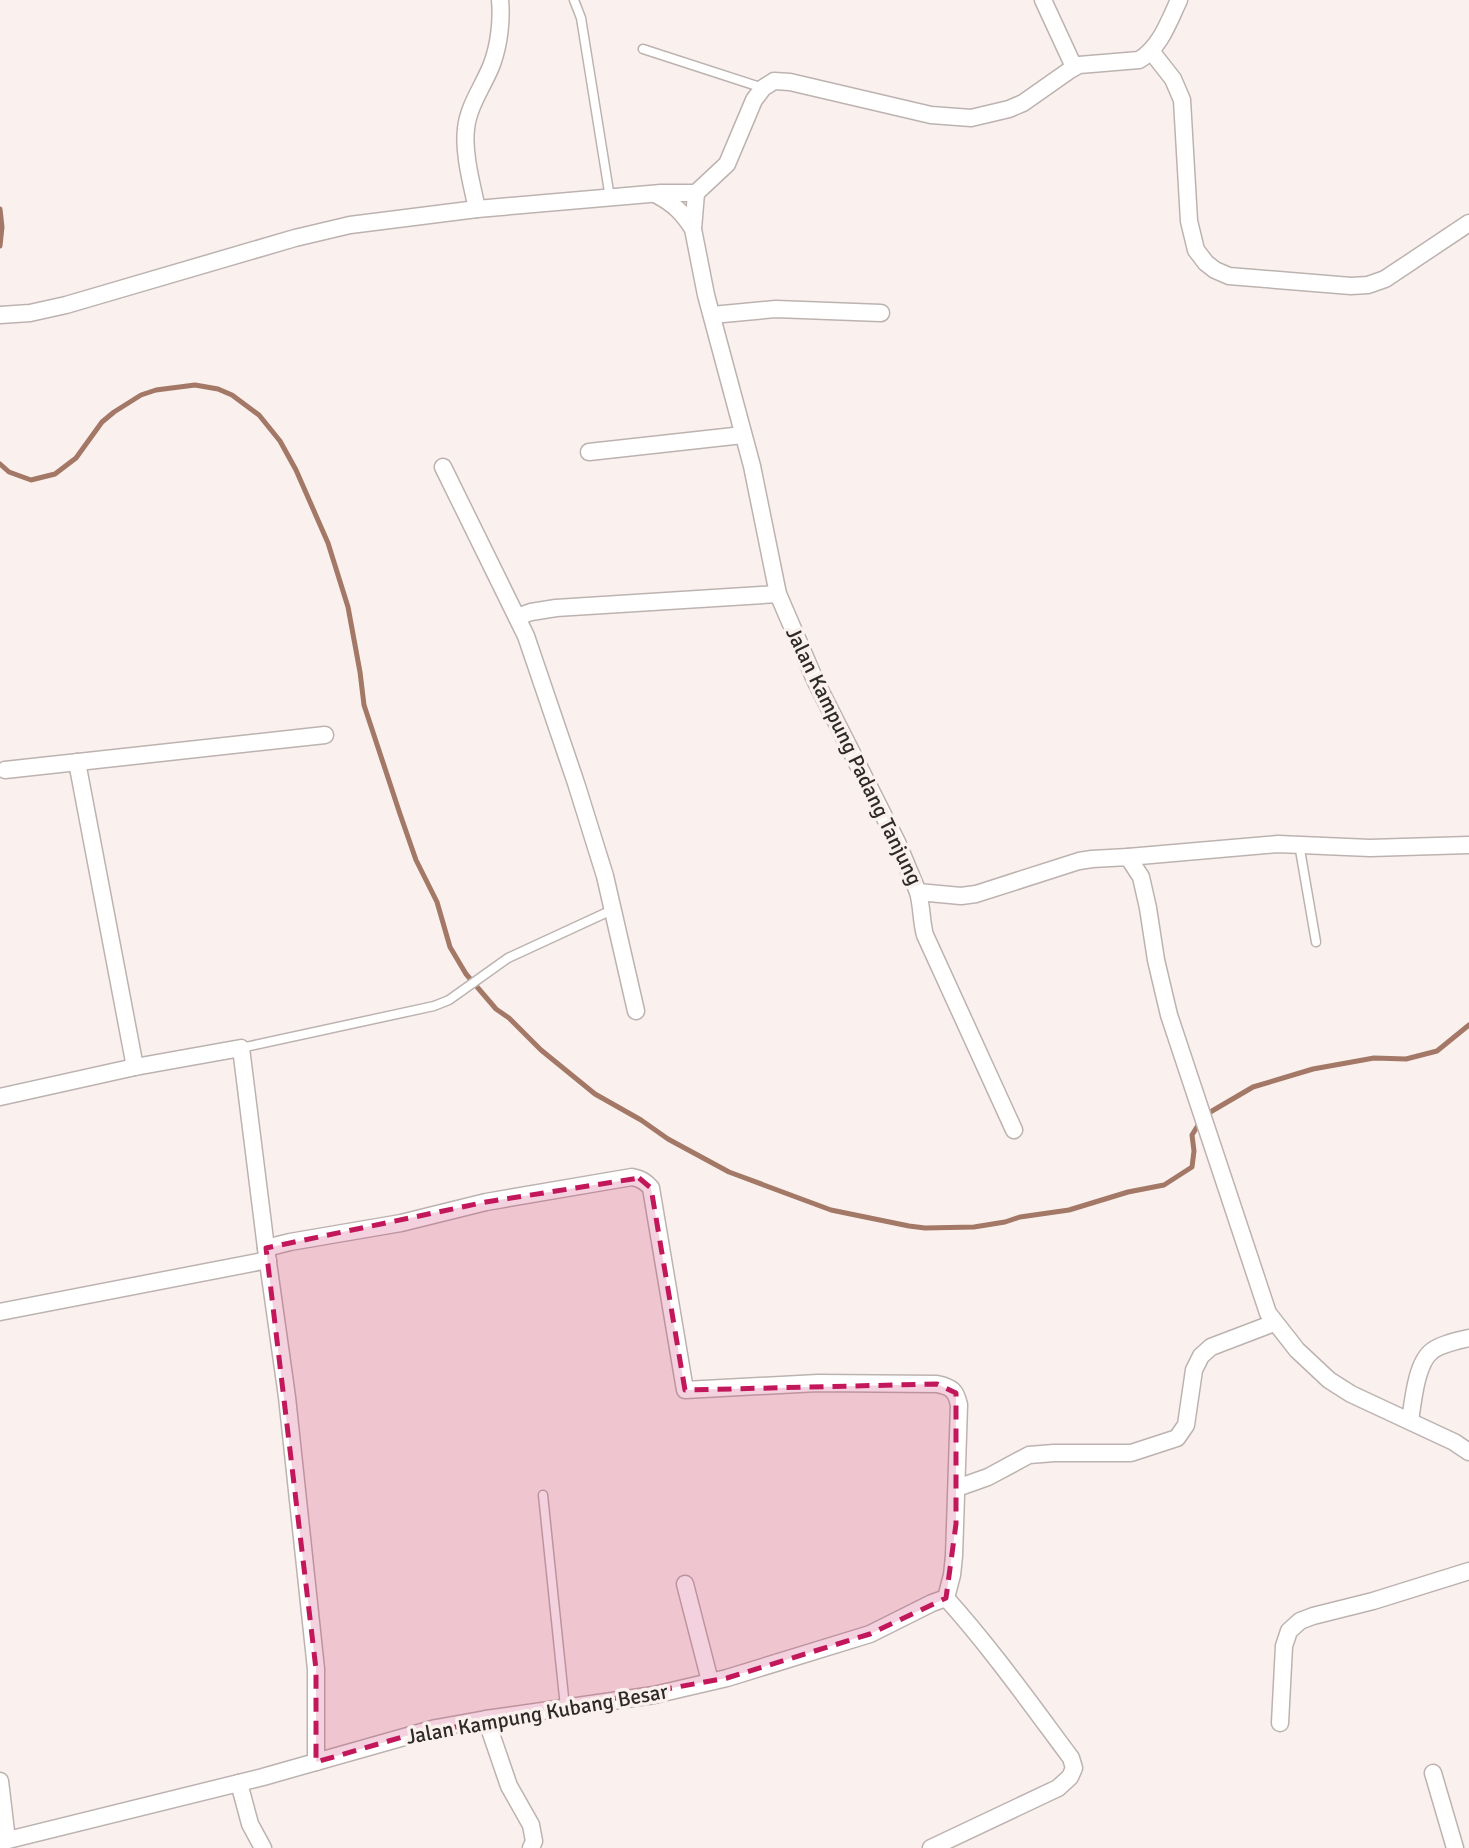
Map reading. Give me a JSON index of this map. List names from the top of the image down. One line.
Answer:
{"streets":{"street":["Jalan Kampung Padang Tanjung","Jalan Kampung Kubang Besar"]}}
